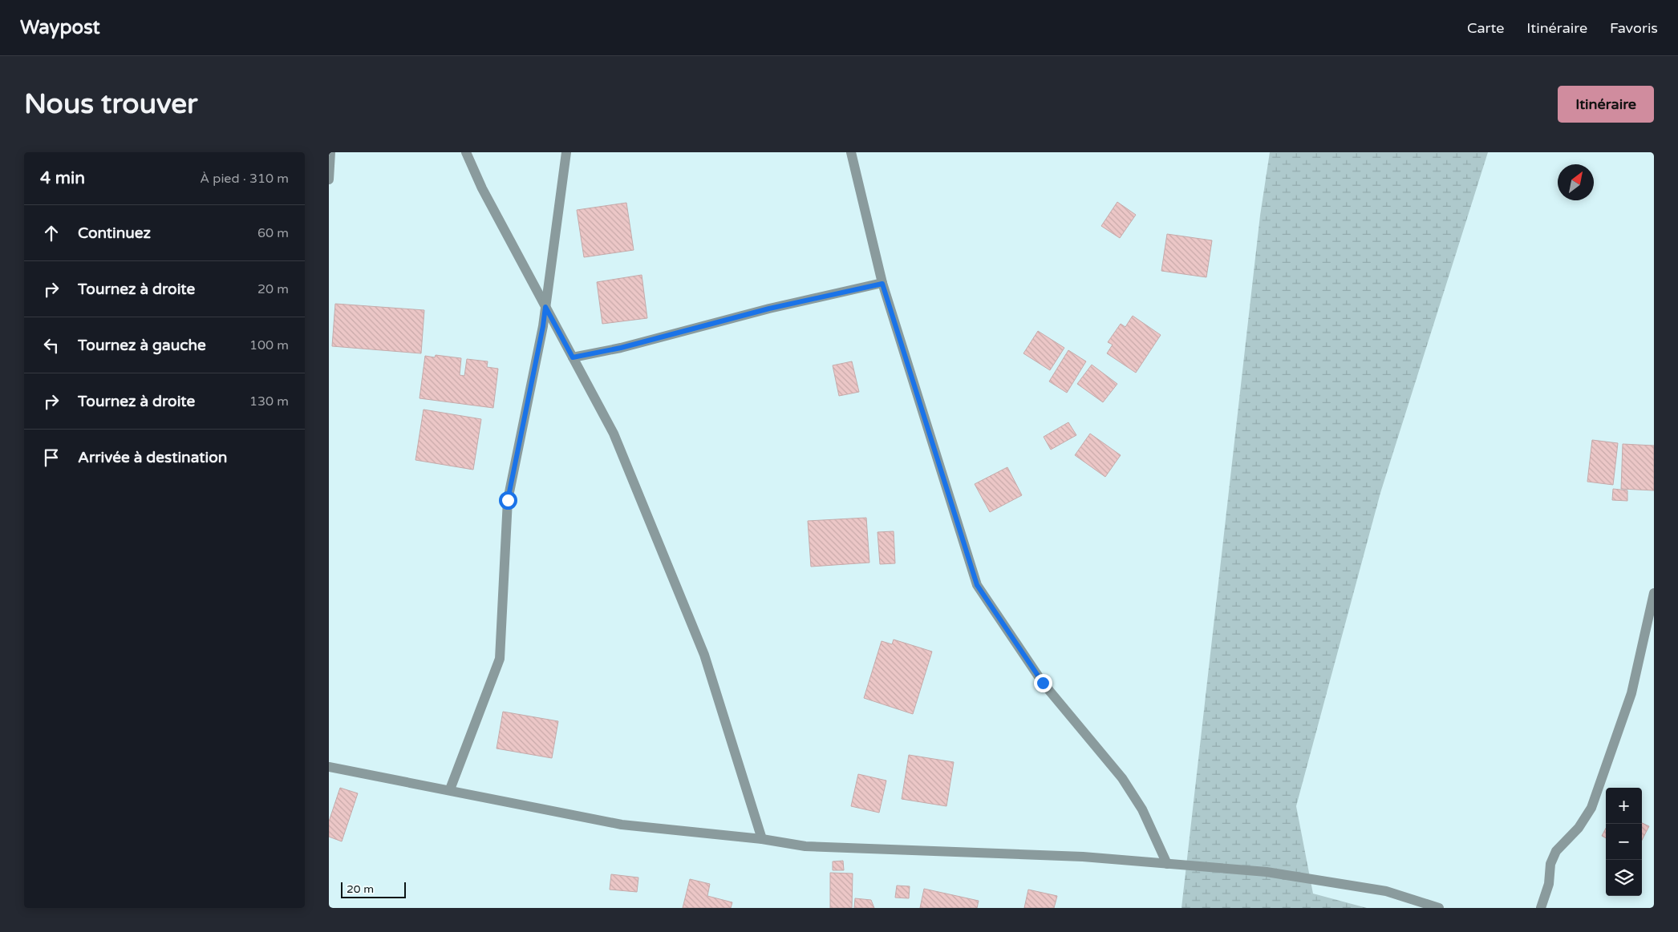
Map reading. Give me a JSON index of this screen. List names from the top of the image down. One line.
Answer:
{"scale_bar":"20 m","north":"top right","page":{"header":"Waypost","nav":["Carte","Itinéraire","Favoris"],"buttons":"Itinéraire","title":"Nous trouver","heading":["4 min","À pied · 310 m"],"list":[["Continuez","60 m"],["Tournez à droite","20 m"],["Tournez à gauche","100 m"],["Tournez à droite","130 m"],"Arrivée à destination"],"map_buttons":["+","−"],"scale":"20 m"}}
